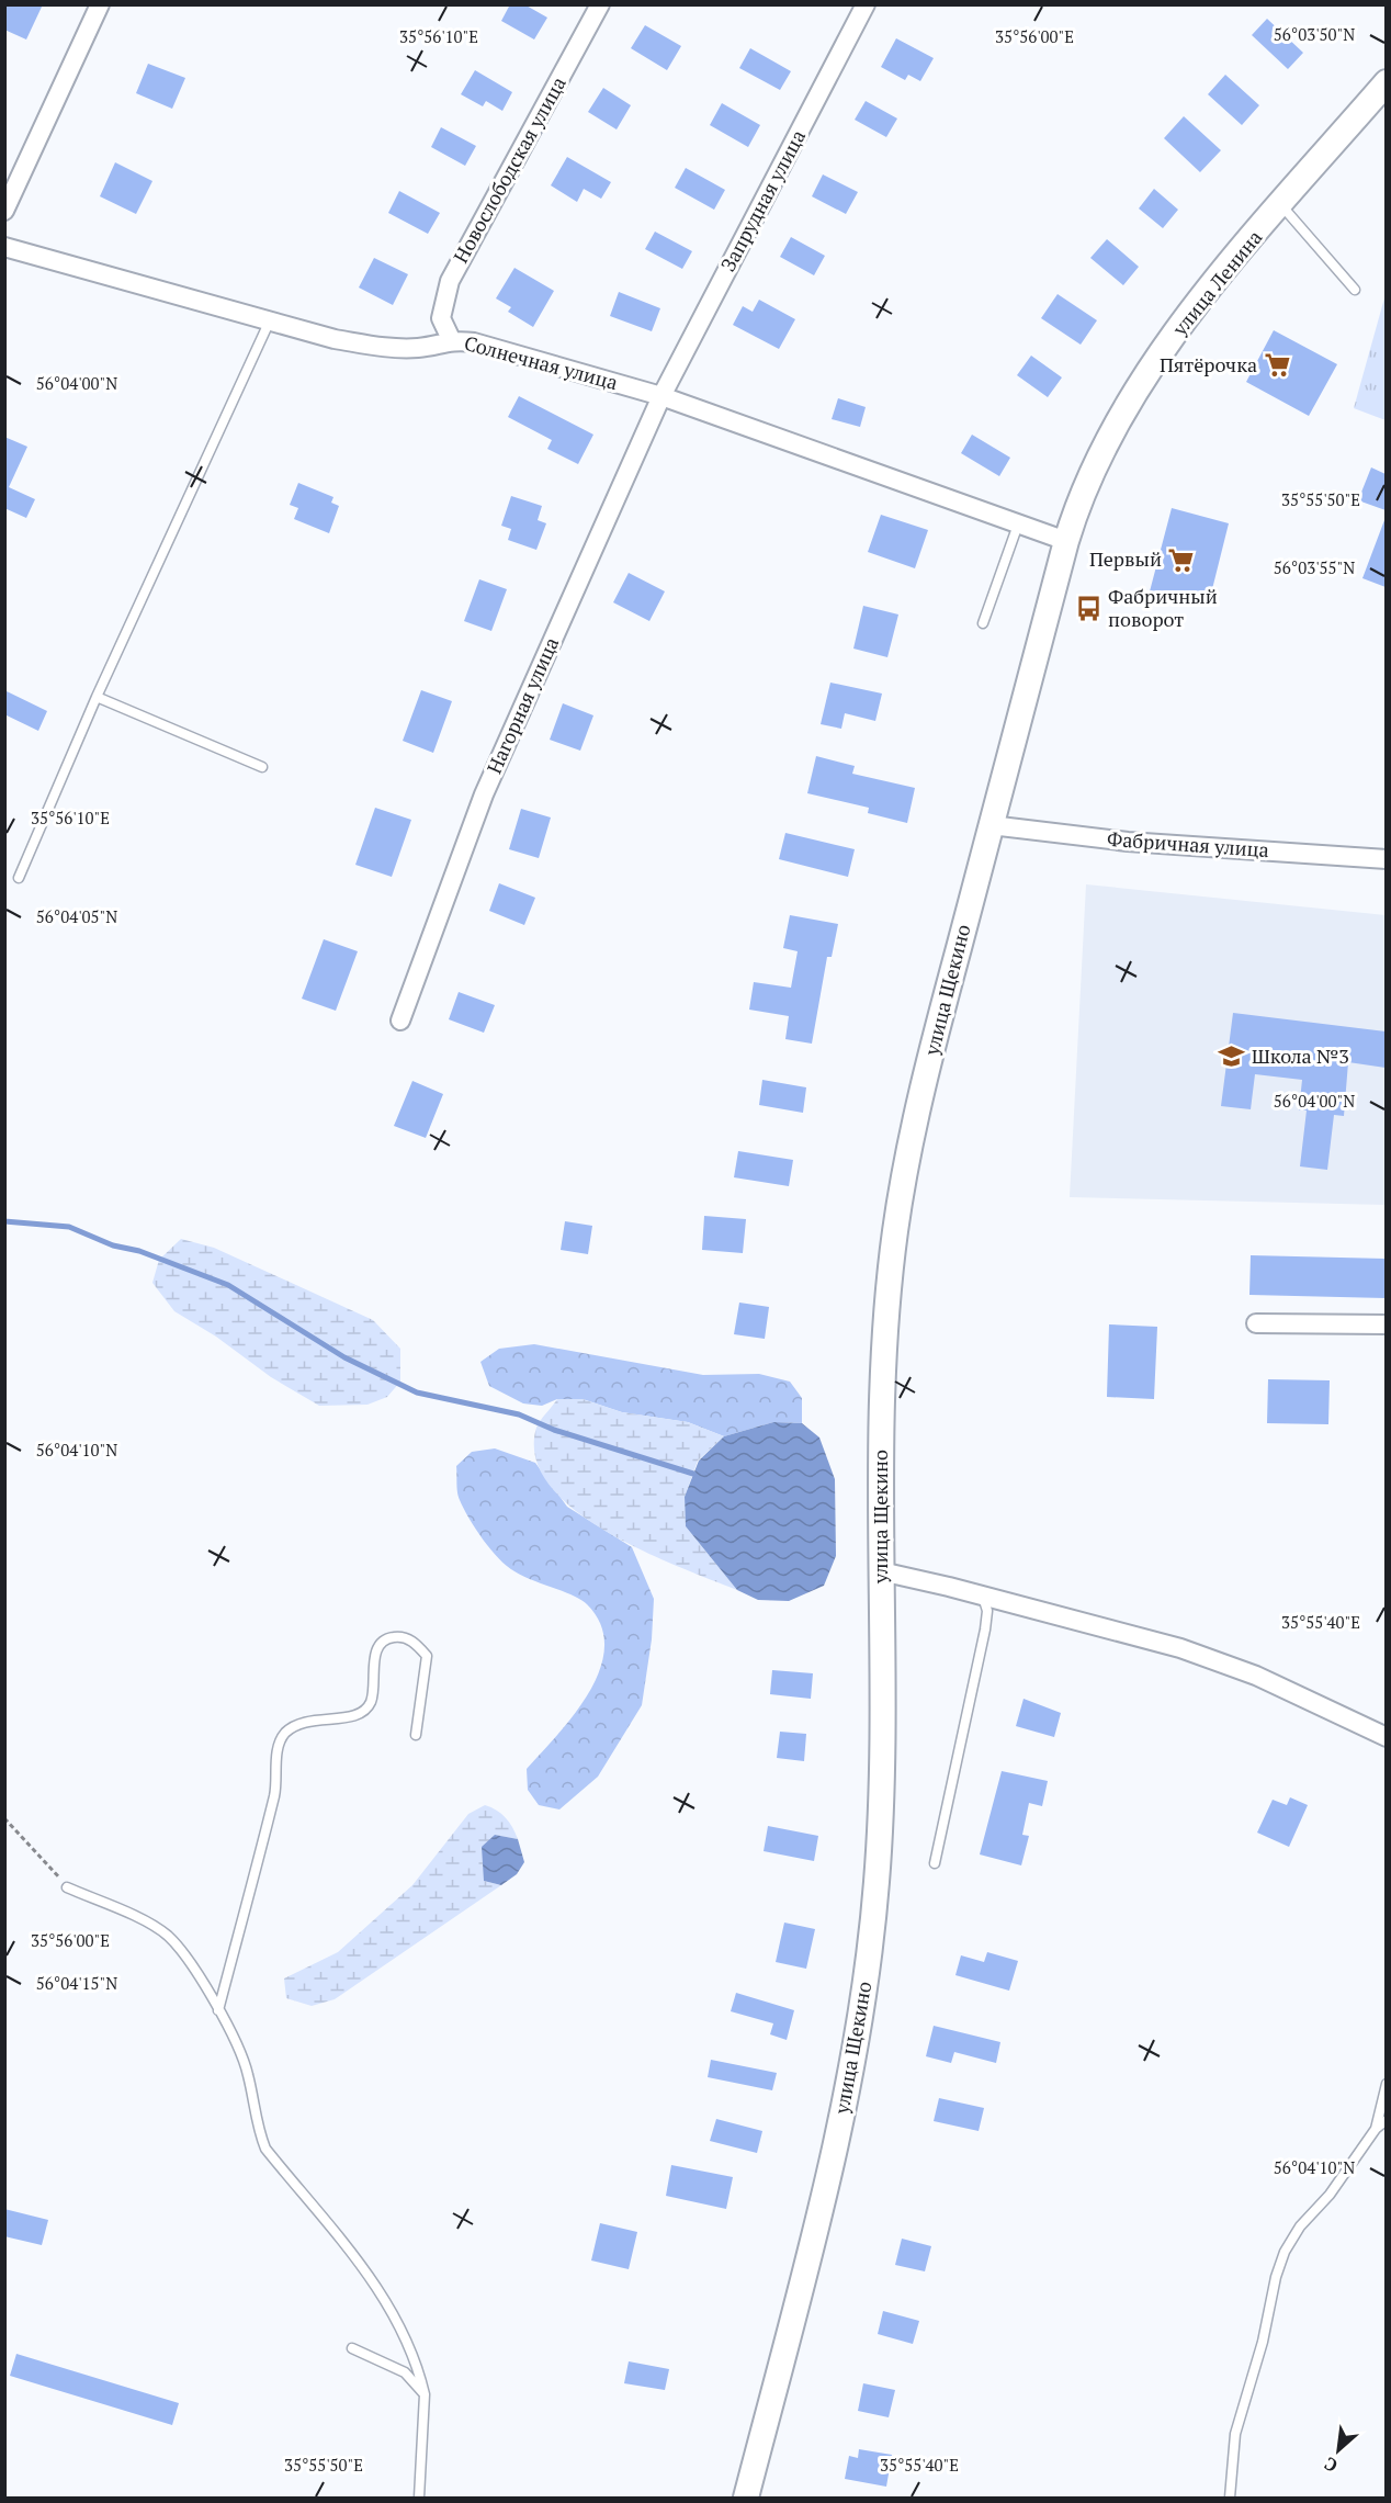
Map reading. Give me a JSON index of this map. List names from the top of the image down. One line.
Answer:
{"streets":{"main road":["улица Ленина","улица Щекино"],"street":["Новослободская улица","Запрудная улица","Солнечная улица","Нагорная улица","Фабричная улица"]},"crossings":[["Новослободская улица","Солнечная улица"],["Запрудная улица","Солнечная улица"],["Запрудная улица","Нагорная улица"],["улица Ленина","Солнечная улица"],["улица Ленина","улица Щекино"],["Солнечная улица","Нагорная улица"],["Солнечная улица","улица Щекино"],["Фабричная улица","улица Щекино"]],"places":{"supermarket":["Пятёрочка","Первый"],"bus stop":["Фабричный поворот"],"school or university":["Школа №3"]},"north":"bottom left","coordinates":["56°03'50\"N","35°56'10\"E","35°56'00\"E","56°04'00\"N","35°55'50\"E","56°03'55\"N","56°04'05\"N","56°04'10\"N","35°55'40\"E","56°04'15\"N"]}
